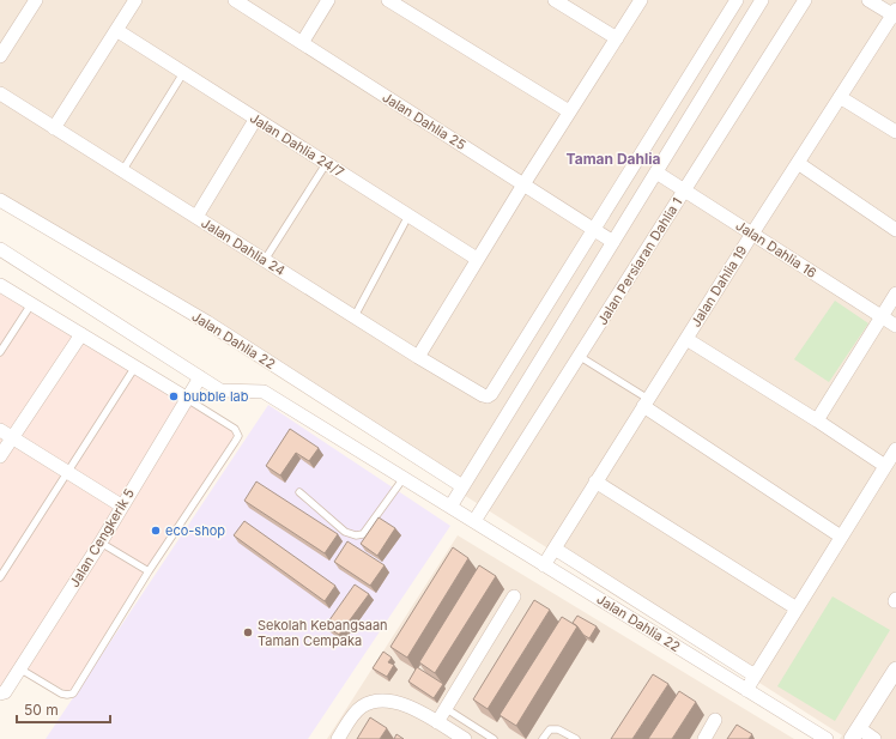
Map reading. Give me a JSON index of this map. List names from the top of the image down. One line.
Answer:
{"streets":{"street":["Jalan Dahlia 25","Jalan Dahlia 24/7","Jalan Dahlia 24","Jalan Dahlia 16","Jalan Persiaran Dahlia 1","Jalan Dahlia 19","Jalan Dahlia 22","Jalan Cengkerik 5"]},"crossings":[["Jalan Dahlia 25","Jalan Dahlia 24"],["Jalan Dahlia 16","Jalan Persiaran Dahlia 1"],["Jalan Dahlia 16","Jalan Dahlia 19"],["Jalan Persiaran Dahlia 1","Jalan Dahlia 22"],["Jalan Dahlia 19","Jalan Dahlia 22"],["Jalan Dahlia 22","Jalan Cengkerik 5"]],"districts":["Taman Dahlia"],"places":["bubble lab","eco-shop","Sekolah Kebangsaan Taman Cempaka"],"scale_bar":"50 m"}
